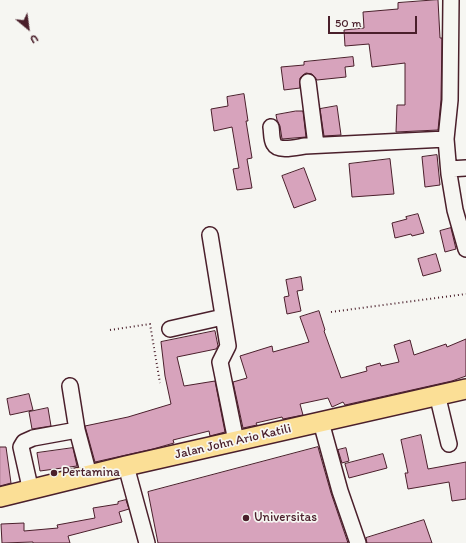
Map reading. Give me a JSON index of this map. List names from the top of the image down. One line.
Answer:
{"streets":{"main road":["Jalan John Ario Katili"]},"places":["Pertamina","Universitas"],"scale_bar":"50 m","north":"bottom right"}
